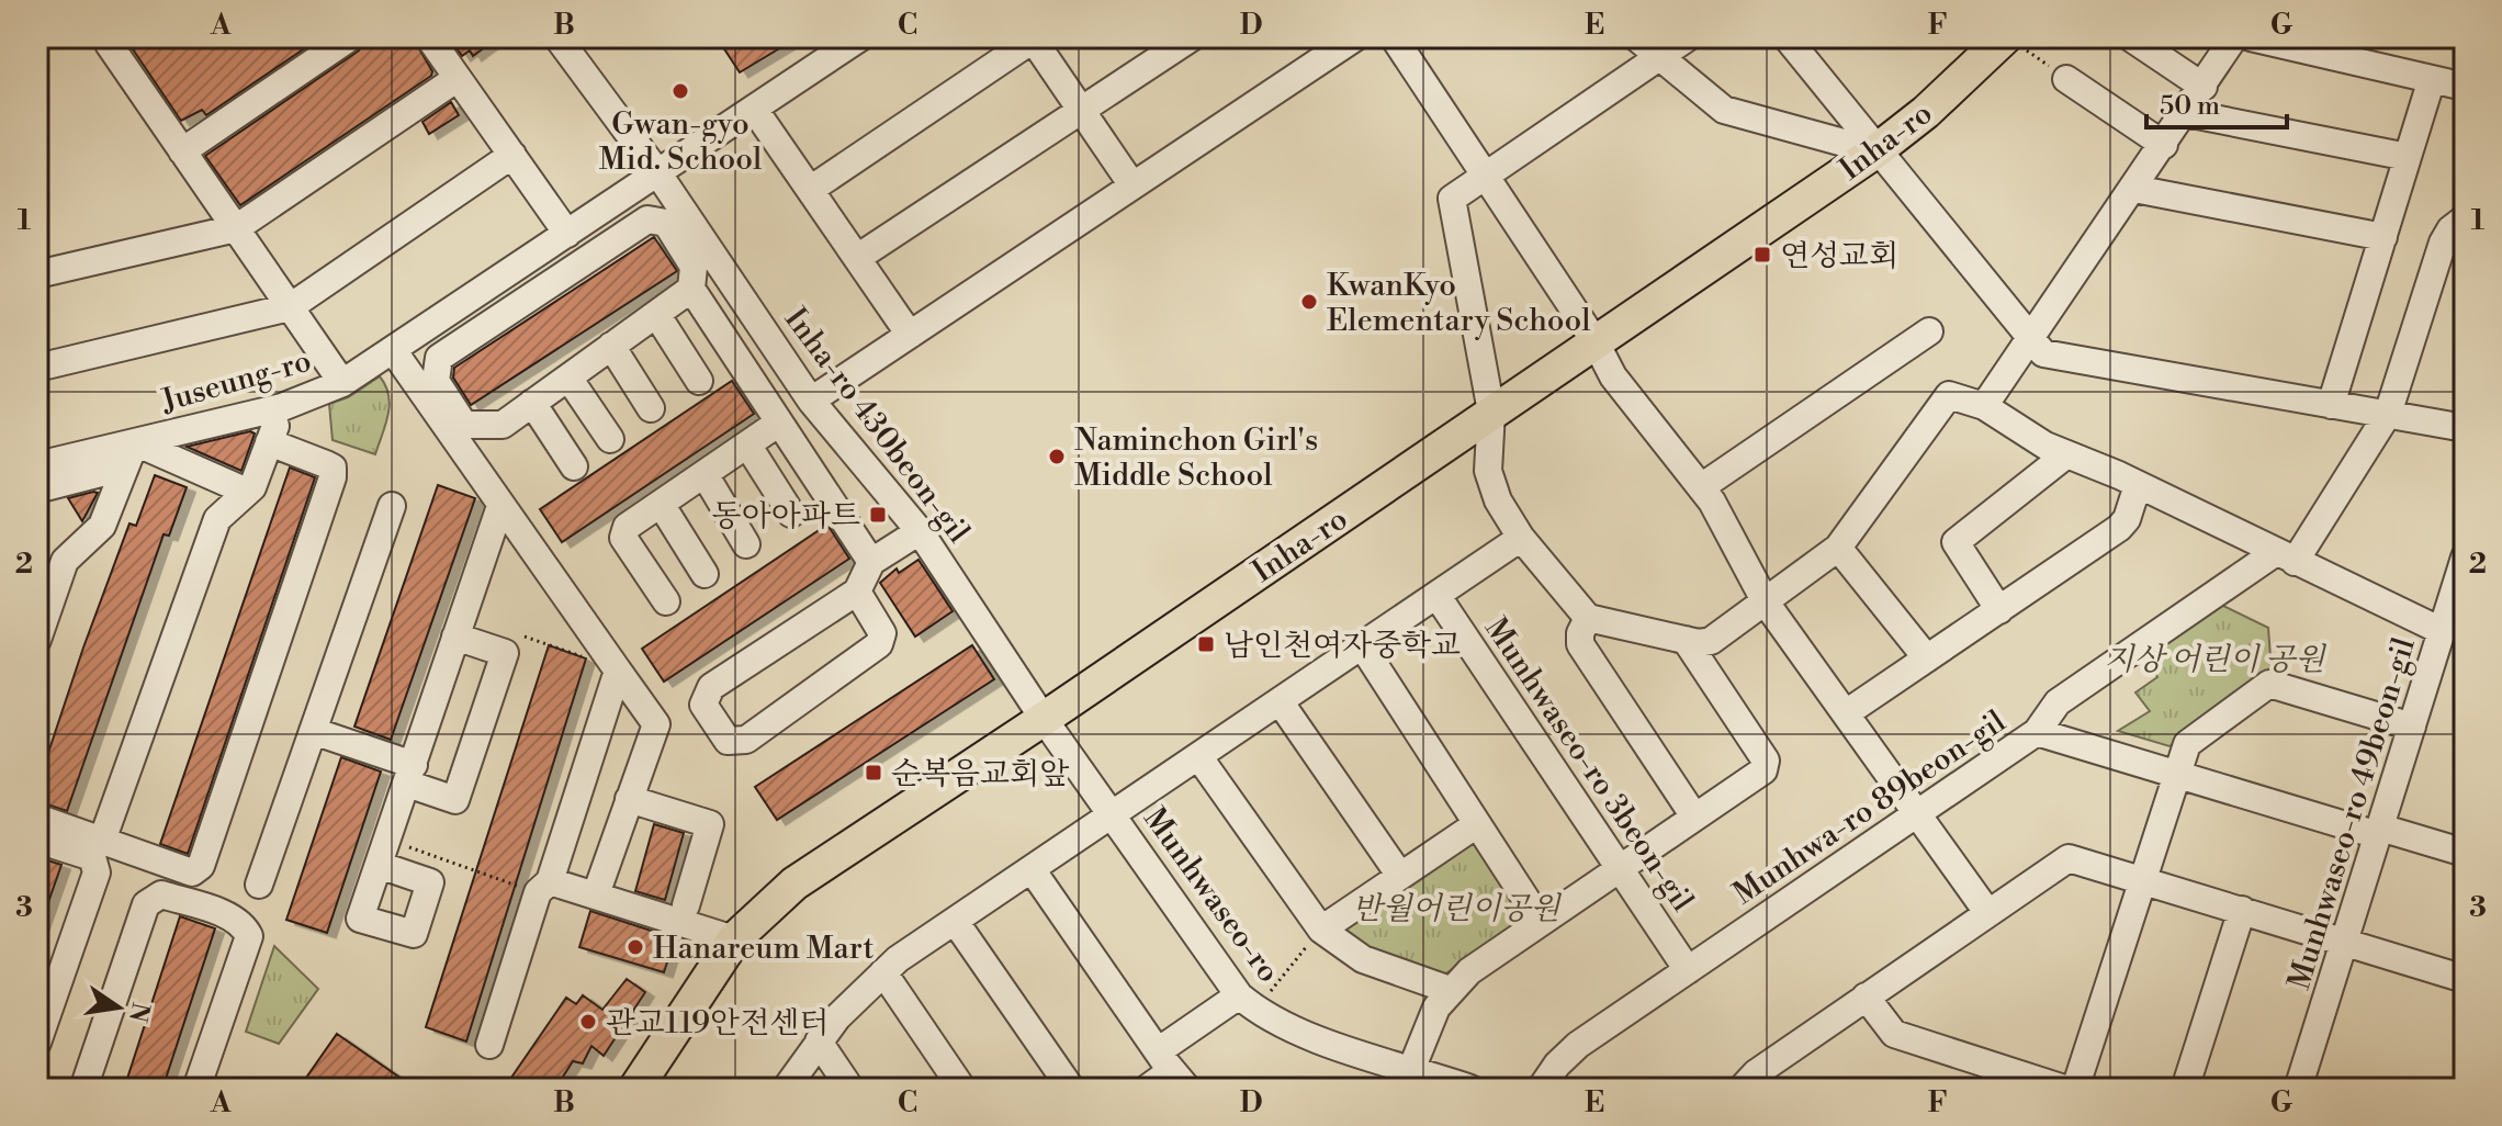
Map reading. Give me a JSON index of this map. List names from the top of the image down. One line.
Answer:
{"streets":{"main road":["Inha-ro"],"street":["Juseung-ro","Inha-ro 430beon-gil","Munhwaseo-ro 3beon-gil","Munhwa-ro 89beon-gil","Munhwaseo-ro 49beon-gil","Munhwaseo-ro"]},"crossings":[["Inha-ro","Inha-ro 430beon-gil"],["Inha-ro","Munhwaseo-ro"],["Juseung-ro","Inha-ro 430beon-gil"],["Inha-ro 430beon-gil","Munhwaseo-ro"],["Munhwaseo-ro 3beon-gil","Munhwa-ro 89beon-gil"],["Munhwa-ro 89beon-gil","Munhwaseo-ro 49beon-gil"]],"parks":["지상 어린이 공원","반월어린이공원"],"places":{"other":["Gwan-gyo Mid. School","KwanKyo Elementary School","Naminchon Girl's Middle School","Hanareum Mart","관교119안전센터"],"transit":["연성교회","동아아파트","남인천여자중학교","순복음교회앞"]},"scale_bar":"50 m","north":"right","grid":{"columns":["A","B","C","D","E","F","G"],"rows":["1","2","3"]}}
